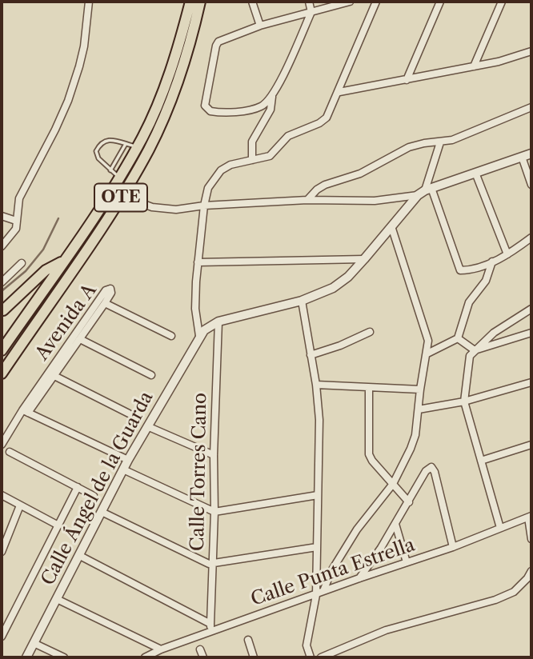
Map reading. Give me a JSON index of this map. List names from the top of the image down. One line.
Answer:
{"streets":{"main road":["OTE"],"street":["Avenida A","Calle Torres Cano","Calle Ángel de la Guarda","Calle Punta Estrella"]},"crossings":[["Calle Torres Cano","Calle Punta Estrella"]]}
